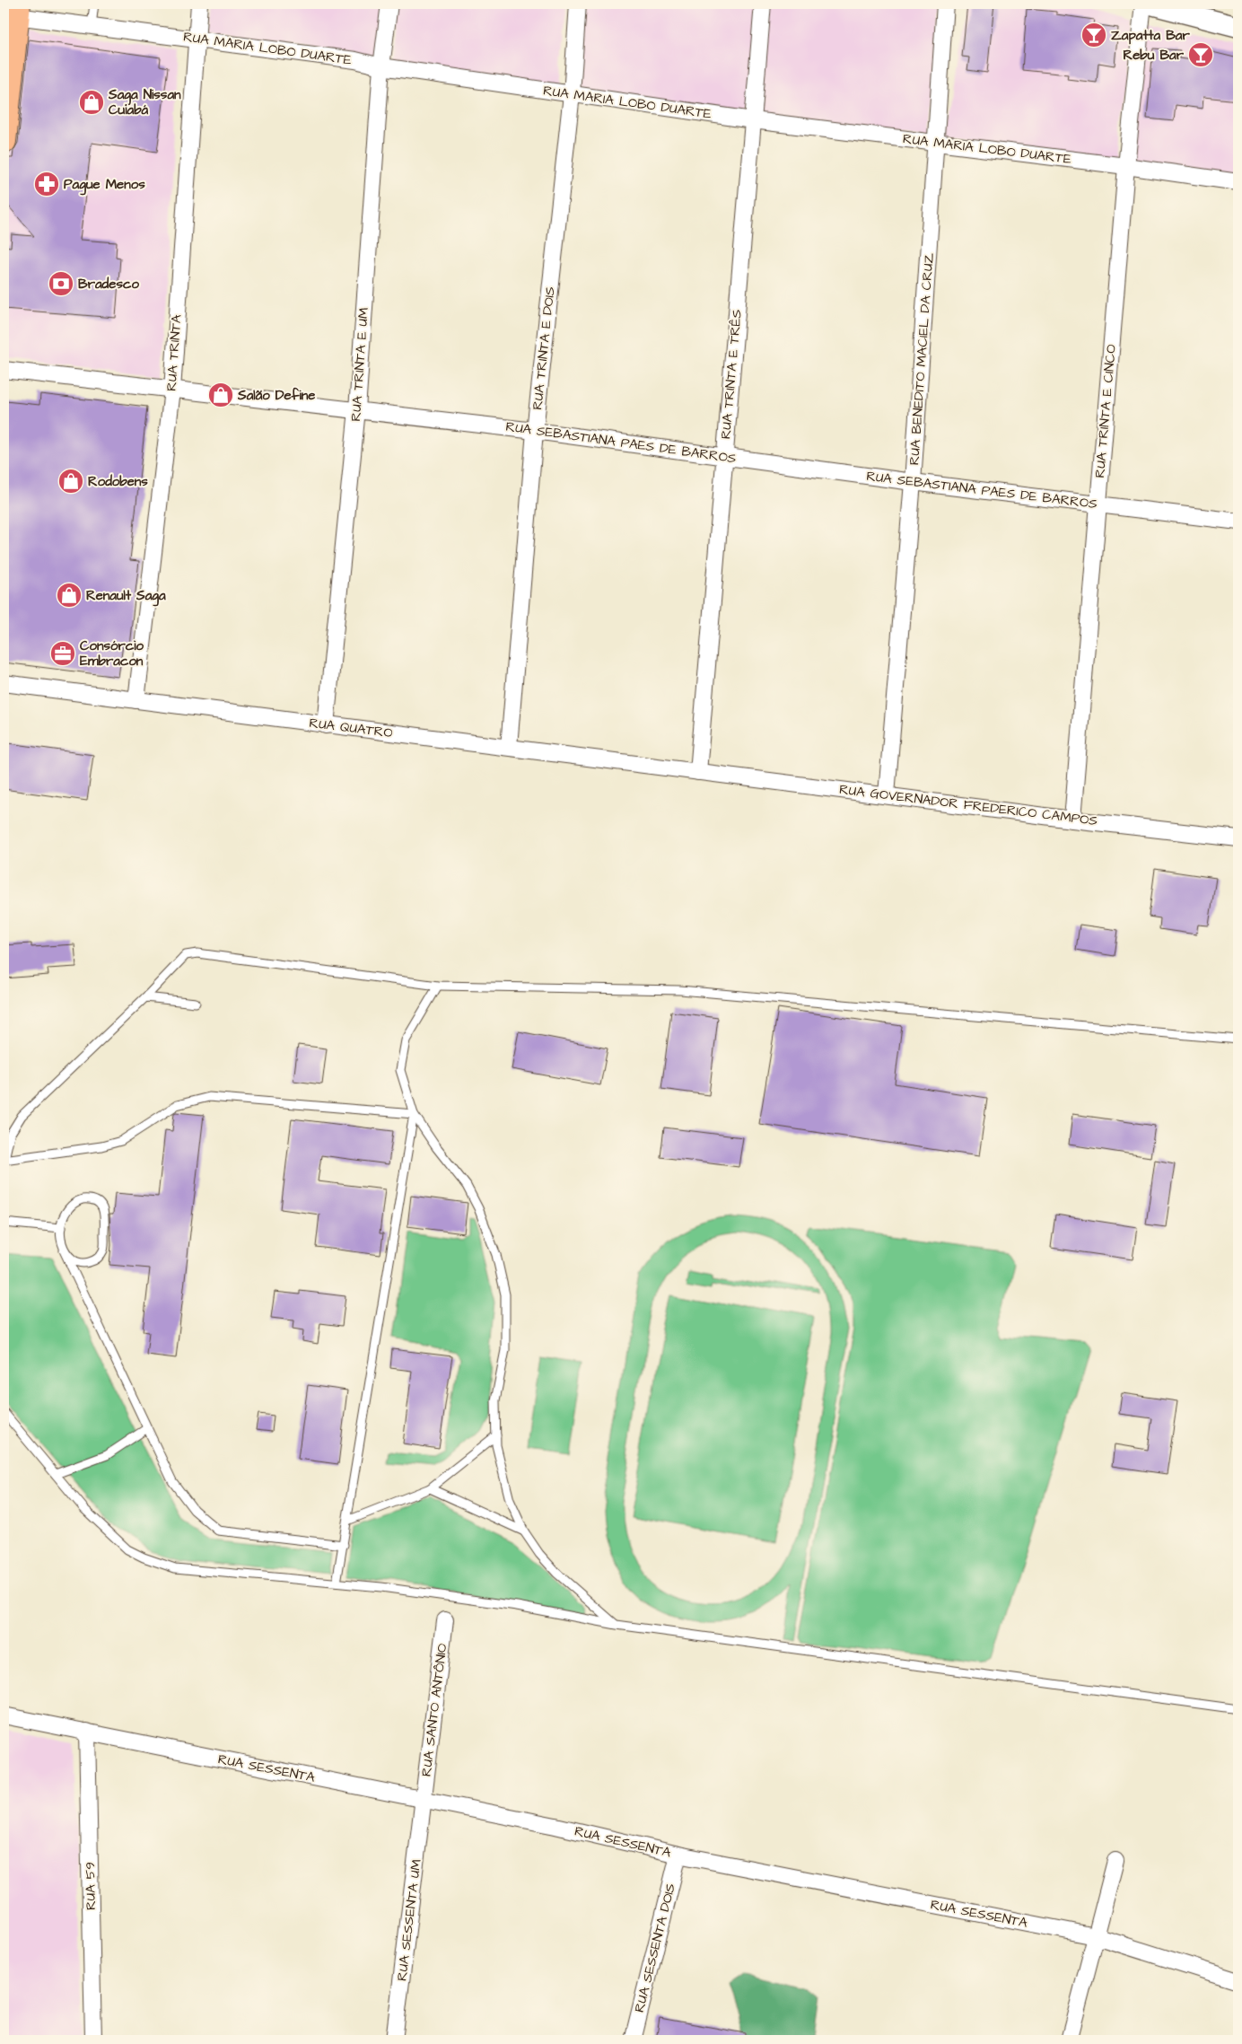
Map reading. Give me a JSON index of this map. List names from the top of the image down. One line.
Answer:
{"streets":{"street":["RUA MARIA LOBO DUARTE","RUA TRINTA E DOIS","RUA TRINTA","RUA BENEDITO MACIEL DA CRUZ","RUA TRINTA E UM","RUA TRINTA E TRÊS","RUA TRINTA E CINCO","RUA SEBASTIANA PAES DE BARROS","RUA QUATRO","RUA GOVERNADOR FREDERICO CAMPOS","RUA SANTO ANTÔNIO","RUA SESSENTA","RUA 59","RUA SESSENTA UM","RUA SESSENTA DOIS"]},"crossings":[["RUA MARIA LOBO DUARTE","RUA TRINTA E DOIS"],["RUA MARIA LOBO DUARTE","RUA TRINTA"],["RUA MARIA LOBO DUARTE","RUA BENEDITO MACIEL DA CRUZ"],["RUA MARIA LOBO DUARTE","RUA TRINTA E UM"],["RUA MARIA LOBO DUARTE","RUA TRINTA E TRÊS"],["RUA MARIA LOBO DUARTE","RUA TRINTA E CINCO"],["RUA TRINTA E DOIS","RUA SEBASTIANA PAES DE BARROS"],["RUA TRINTA E DOIS","RUA QUATRO"],["RUA TRINTA","RUA SEBASTIANA PAES DE BARROS"],["RUA TRINTA","RUA QUATRO"],["RUA BENEDITO MACIEL DA CRUZ","RUA SEBASTIANA PAES DE BARROS"],["RUA BENEDITO MACIEL DA CRUZ","RUA GOVERNADOR FREDERICO CAMPOS"],["RUA TRINTA E UM","RUA SEBASTIANA PAES DE BARROS"],["RUA TRINTA E UM","RUA QUATRO"],["RUA TRINTA E TRÊS","RUA SEBASTIANA PAES DE BARROS"],["RUA TRINTA E TRÊS","RUA QUATRO"],["RUA TRINTA E TRÊS","RUA GOVERNADOR FREDERICO CAMPOS"],["RUA TRINTA E CINCO","RUA SEBASTIANA PAES DE BARROS"],["RUA TRINTA E CINCO","RUA GOVERNADOR FREDERICO CAMPOS"],["RUA QUATRO","RUA GOVERNADOR FREDERICO CAMPOS"],["RUA SANTO ANTÔNIO","RUA SESSENTA"],["RUA SANTO ANTÔNIO","RUA SESSENTA UM"],["RUA SESSENTA","RUA 59"],["RUA SESSENTA","RUA SESSENTA UM"],["RUA SESSENTA","RUA SESSENTA DOIS"]],"places":{"bar":["Zapatta Bar","Rebu Bar"],"shop":["Saga Nissan Cuiabá","Salão Define","Rodobens","Renault Saga"],"pharmacy":["Pague Menos"],"bank":["Bradesco"],"office":["Consórcio Embracon"]}}
